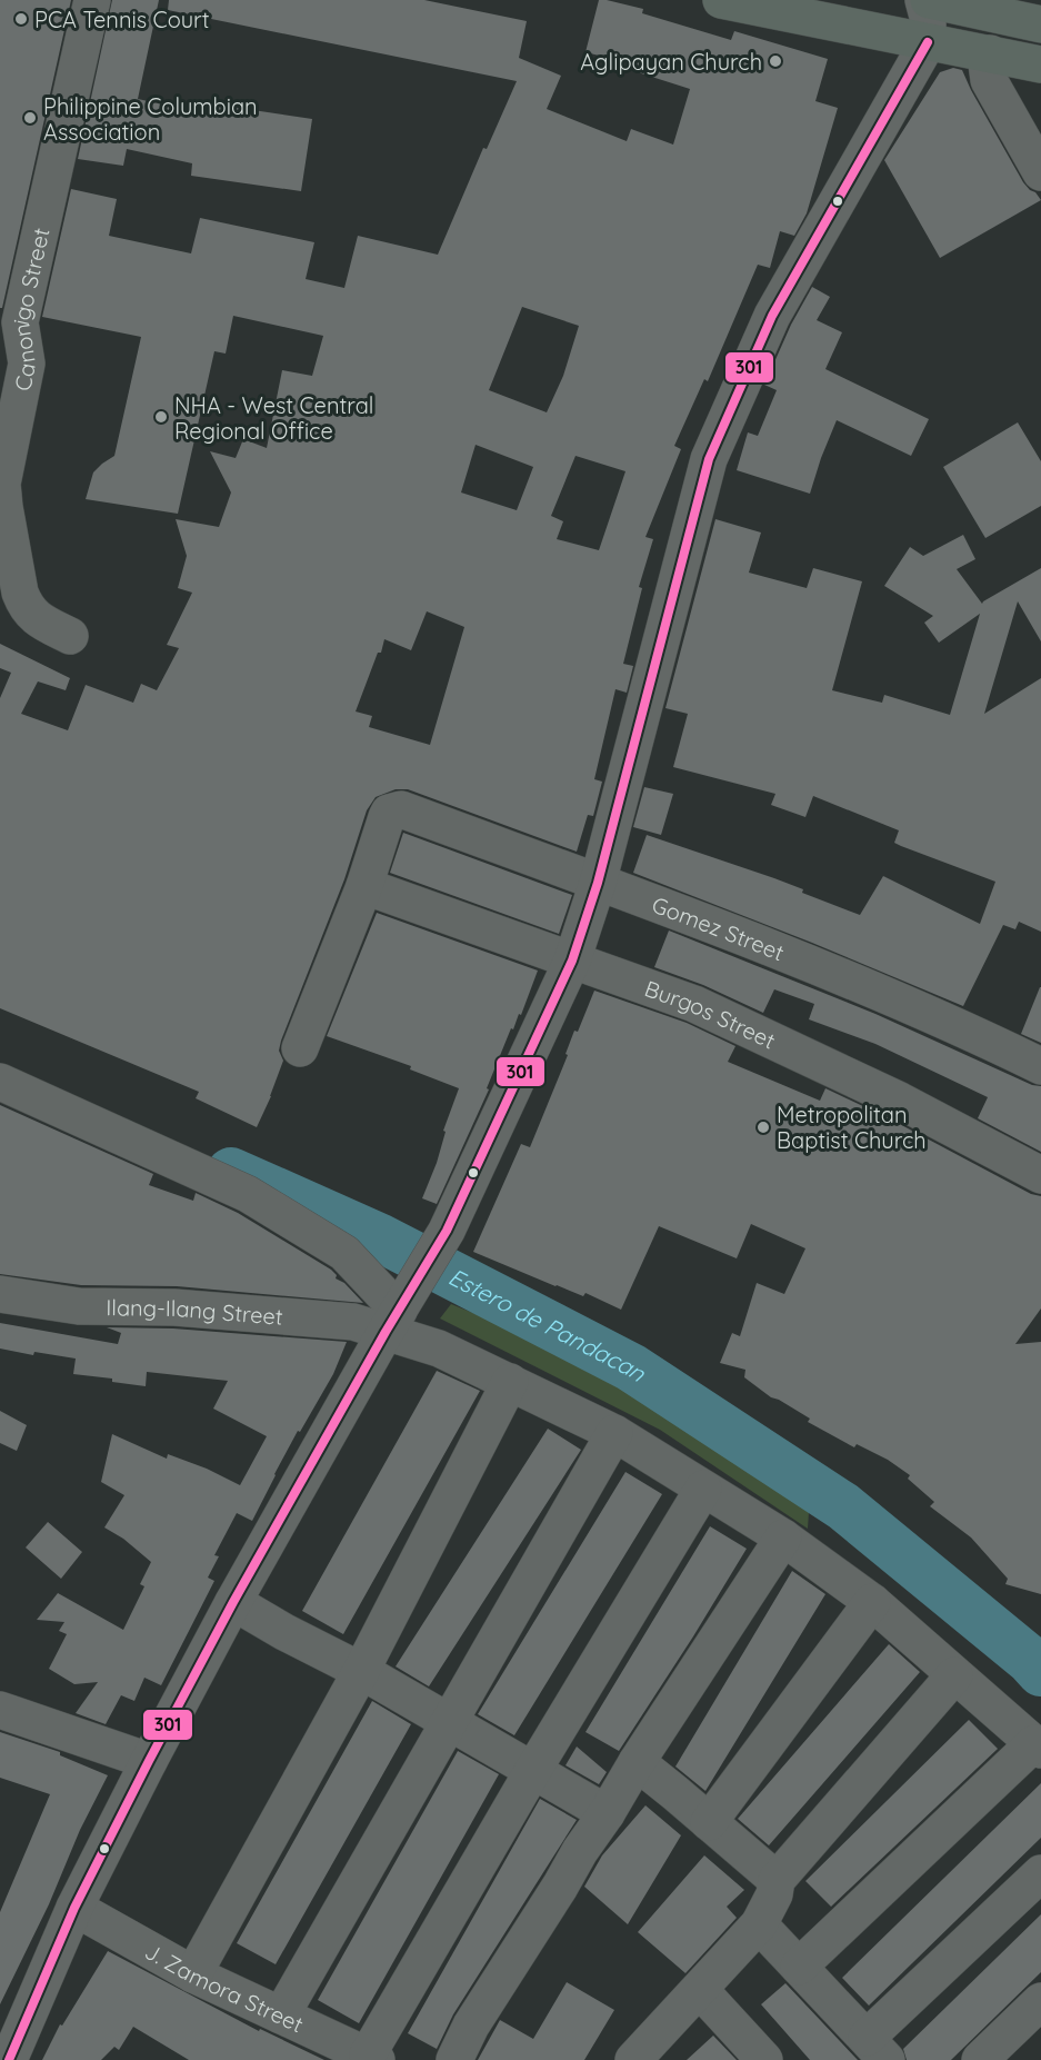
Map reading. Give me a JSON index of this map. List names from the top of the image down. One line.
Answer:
{"streets":{"street":["Canonigo Street","Gomez Street","Burgos Street","Ilang-Ilang Street","J. Zamora Street"]},"crossings":[["Gomez Street","Burgos Street"]],"water":["Estero de Pandacan"],"places":["PCA Tennis Court","Aglipayan Church","Philippine Columbian Association","NHA - West Central Regional Office","Metropolitan Baptist Church"],"lines":["transit line 301"]}
